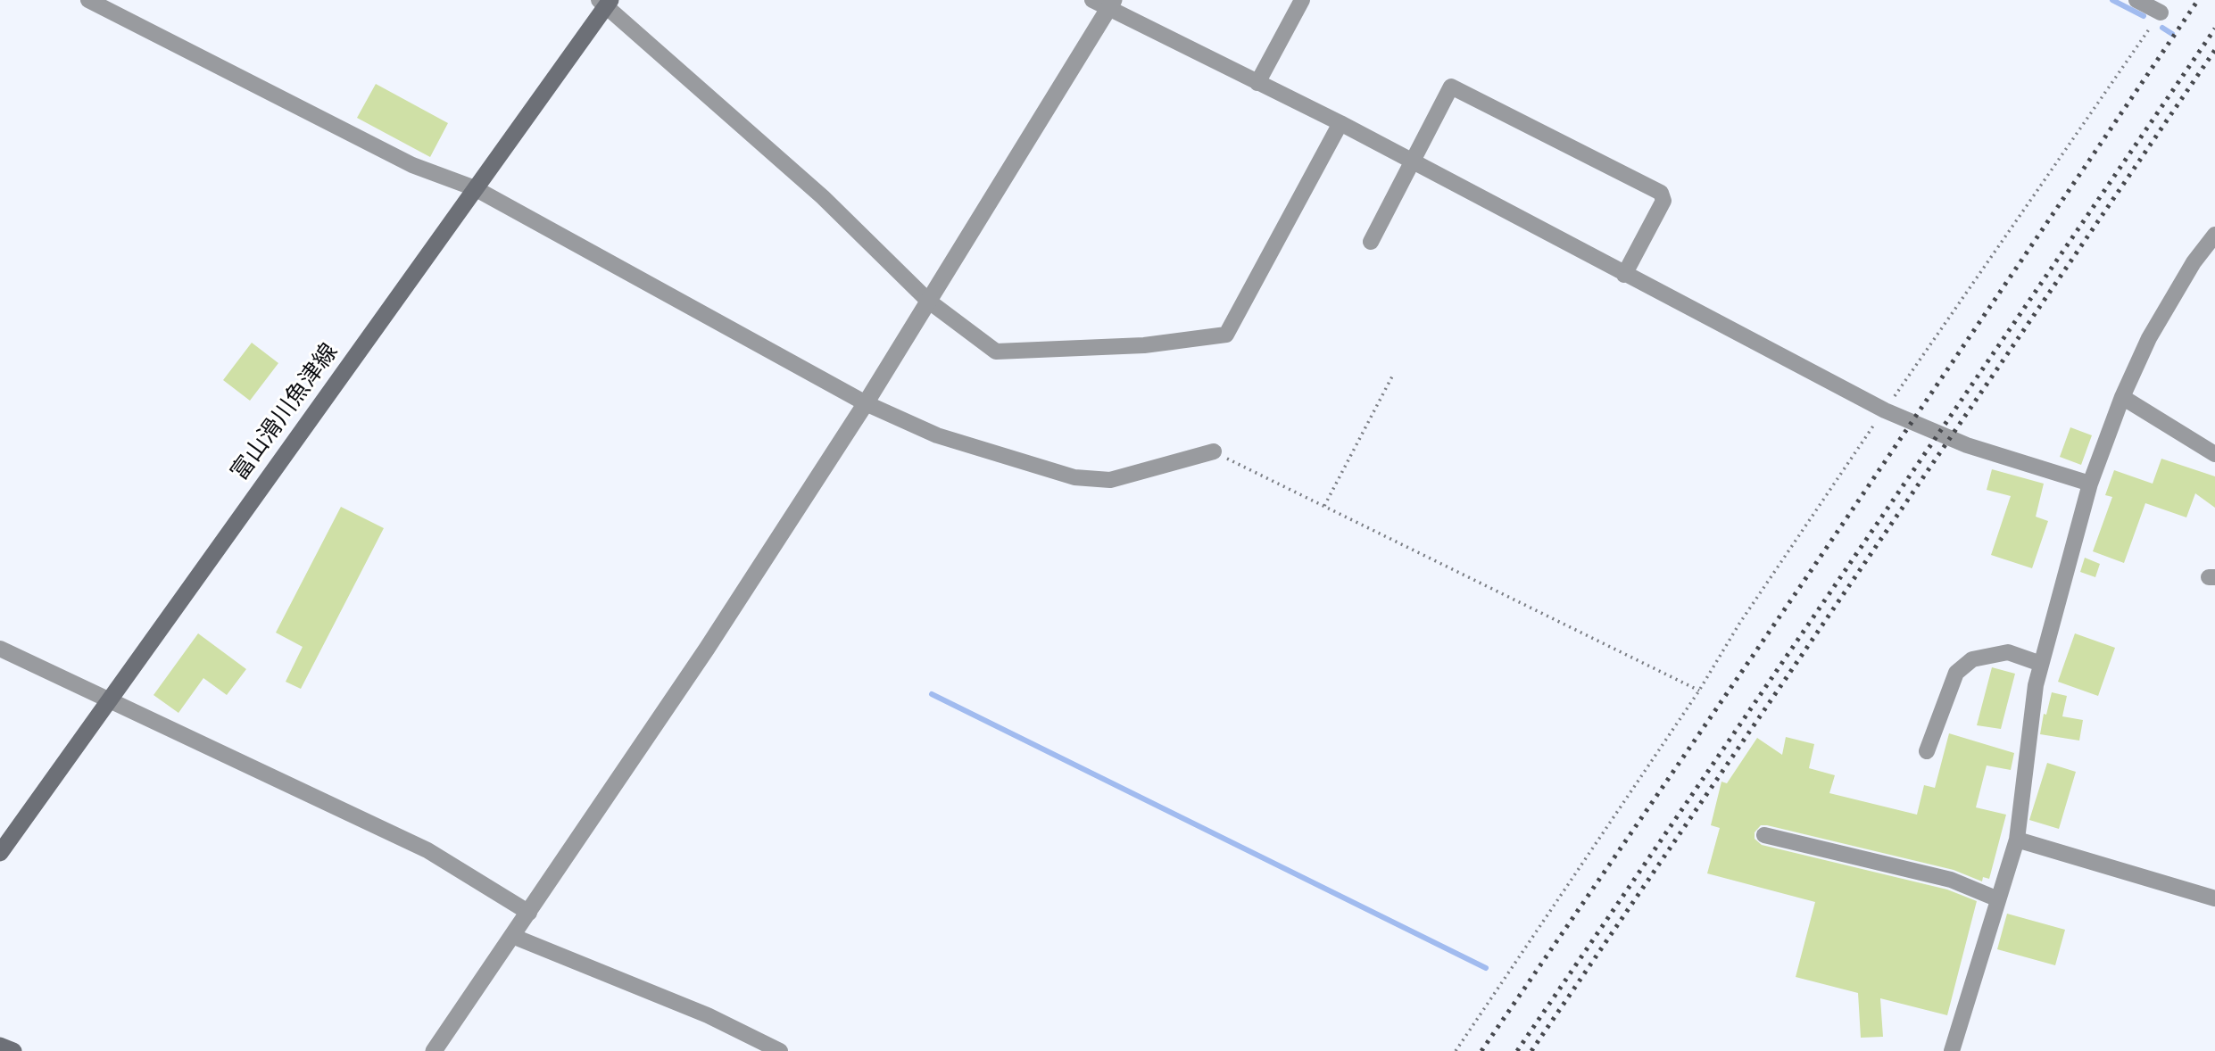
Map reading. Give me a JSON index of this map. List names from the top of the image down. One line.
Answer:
{"streets":{"main road":["富山滑川魚津線"]}}
